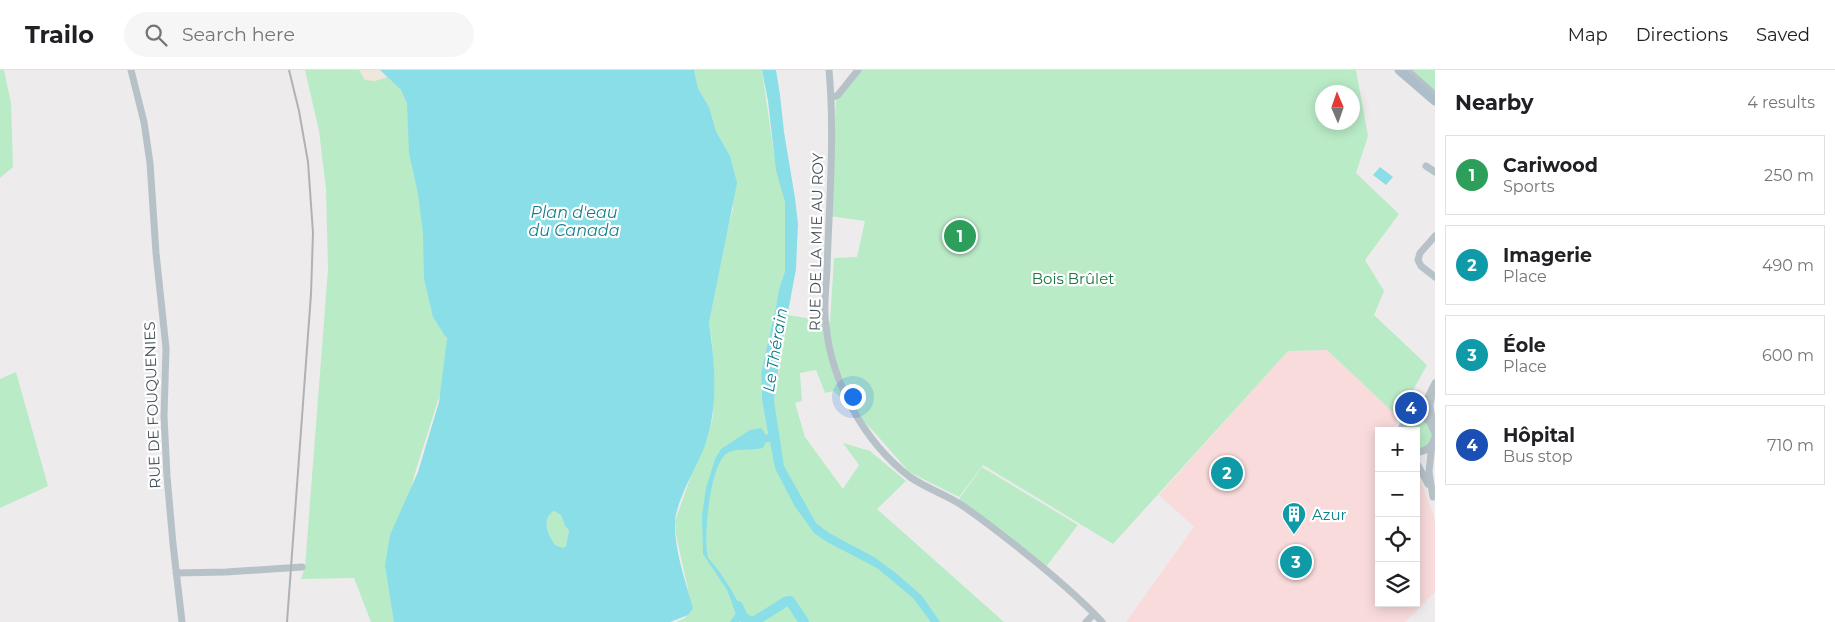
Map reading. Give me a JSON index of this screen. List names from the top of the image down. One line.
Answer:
{"streets":{"street":["RUE DE LA MIE AU ROY","RUE DE FOUQUENIES"]},"water":["Plan d'eau du Canada","Le Thérain"],"parks":["Bois Brûlet"],"places":{"building":["Azur"]},"north":"top","page":{"header":"Trailo","search":"Search here","nav":["Map","Directions","Saved"],"heading":["Nearby","4 results"],"list":[{"mark":"1","name":"Cariwood","note":"Sports","value":"250 m"},{"mark":"2","name":"Imagerie","note":"Place","value":"490 m"},{"mark":"3","name":"Éole","note":"Place","value":"600 m"},{"mark":"4","name":"Hôpital","note":"Bus stop","value":"710 m"}],"pins":["1","4","2","3"],"map_buttons":["+","−"]}}
